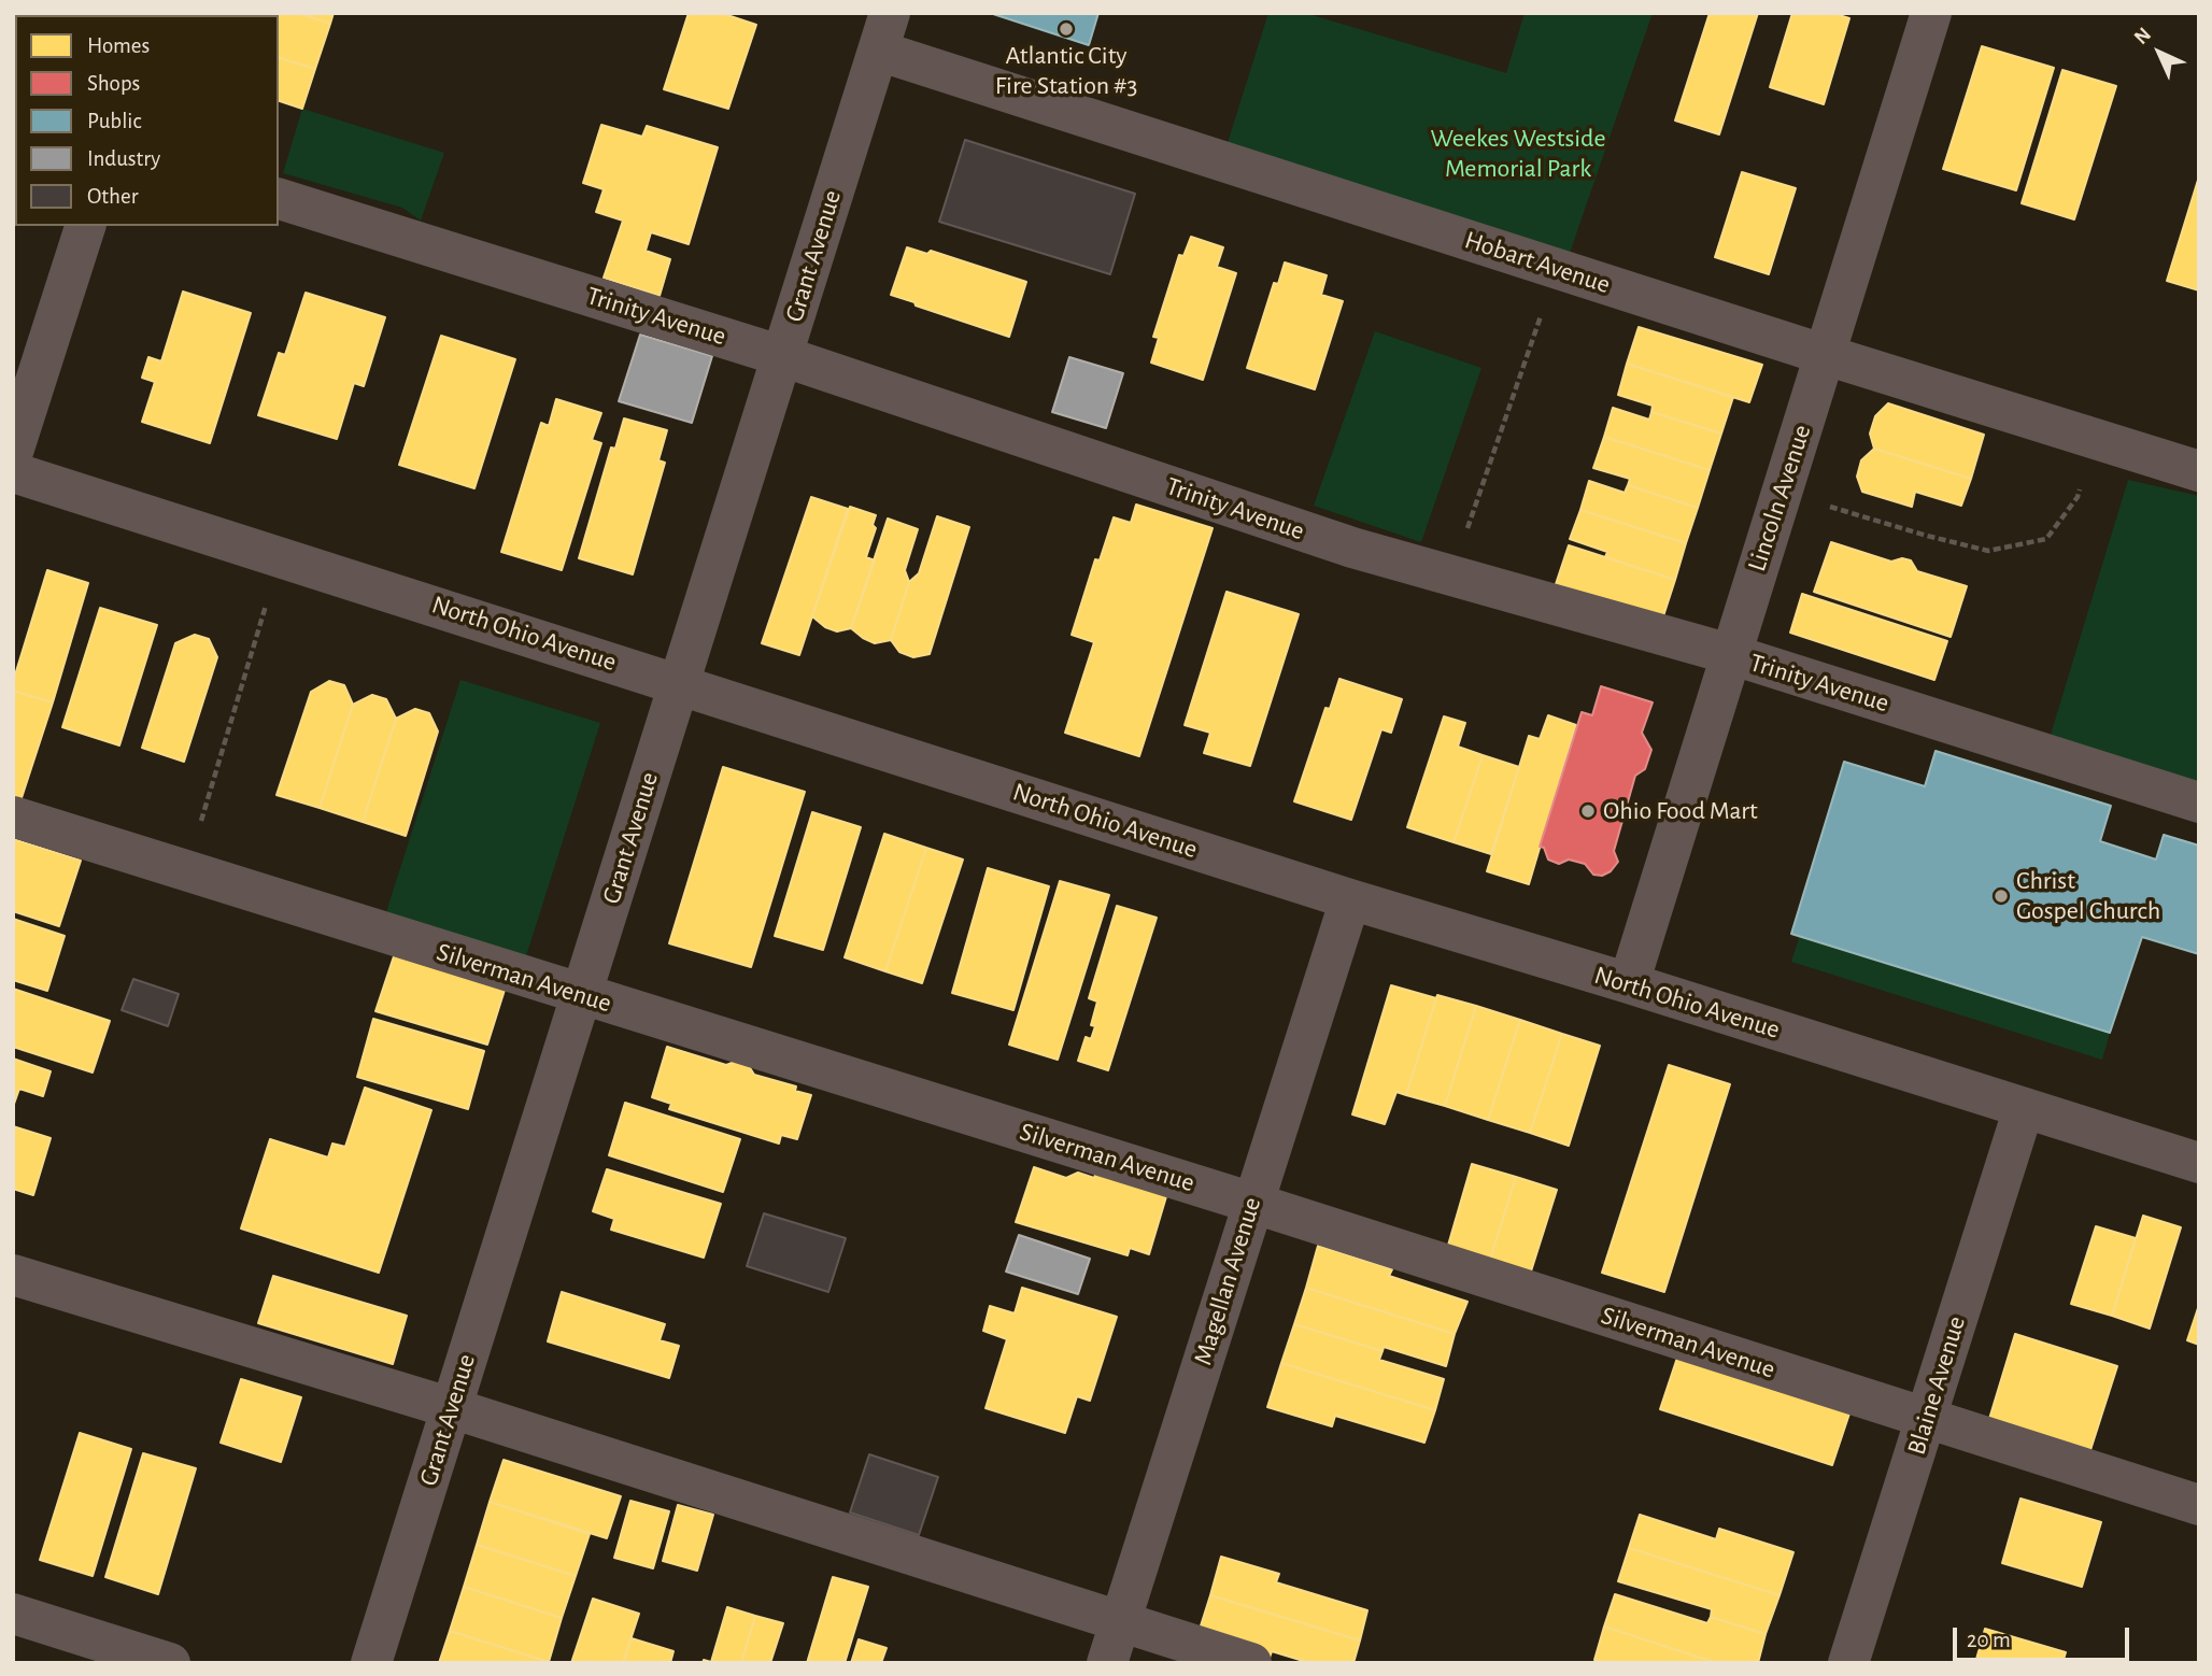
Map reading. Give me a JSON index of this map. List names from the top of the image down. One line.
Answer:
{"streets":{"street":["Grant Avenue","Hobart Avenue","Trinity Avenue","Lincoln Avenue","North Ohio Avenue","Silverman Avenue","Magellan Avenue","Blaine Avenue"]},"crossings":[["Grant Avenue","Hobart Avenue"],["Grant Avenue","Trinity Avenue"],["Grant Avenue","North Ohio Avenue"],["Grant Avenue","Silverman Avenue"],["Hobart Avenue","Lincoln Avenue"],["Trinity Avenue","Lincoln Avenue"],["Lincoln Avenue","North Ohio Avenue"],["North Ohio Avenue","Magellan Avenue"],["North Ohio Avenue","Blaine Avenue"],["Silverman Avenue","Magellan Avenue"],["Silverman Avenue","Blaine Avenue"]],"parks":["Weekes Westside Memorial Park"],"places":["Atlantic City Fire Station #3","Ohio Food Mart","Christ Gospel Church"],"legend":["Homes","Shops","Public","Industry","Other"],"scale_bar":"20 m","north":"top left"}
